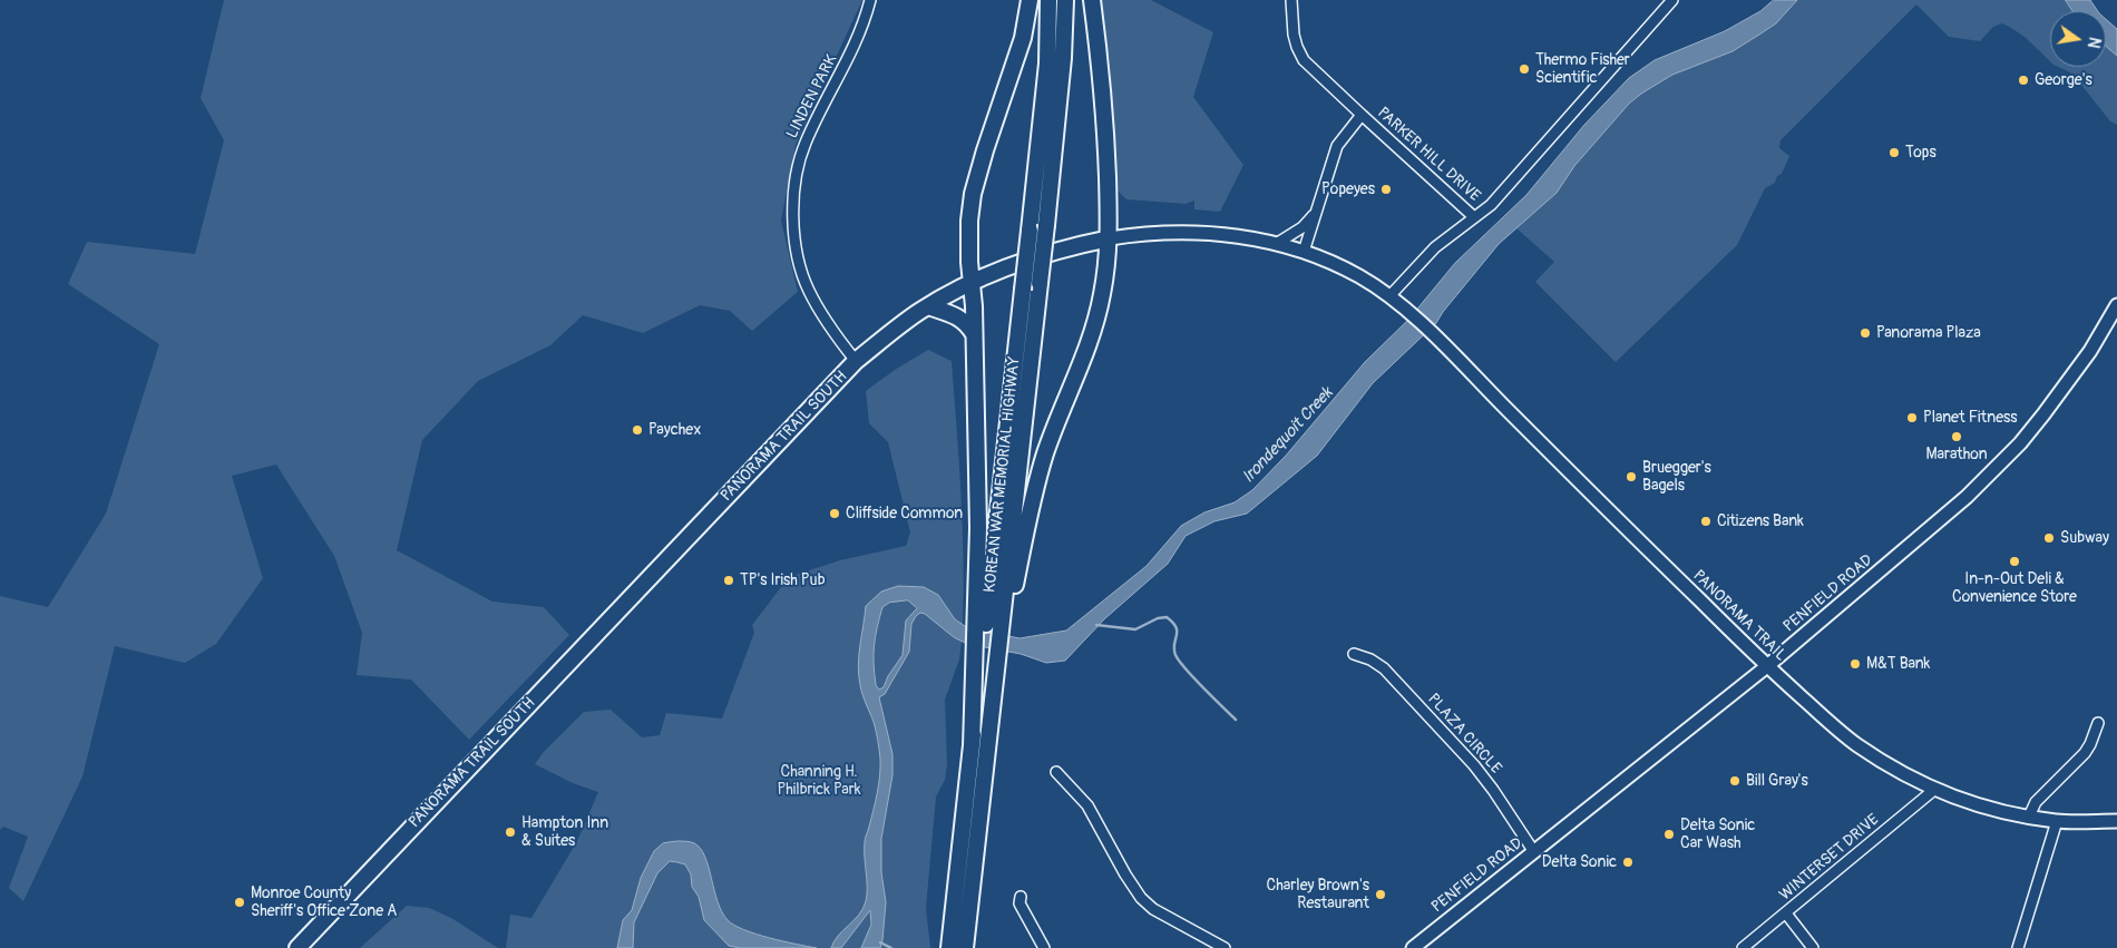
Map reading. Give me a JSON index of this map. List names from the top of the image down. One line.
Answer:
{"streets":{"main road":["PANORAMA TRAIL SOUTH","KOREAN WAR MEMORIAL HIGHWAY","PENFIELD ROAD","PANORAMA TRAIL"],"street":["LINDEN PARK","PARKER HILL DRIVE","PLAZA CIRCLE","WINTERSET DRIVE"]},"crossings":[["LINDEN PARK","PANORAMA TRAIL SOUTH"],["PARKER HILL DRIVE","PANORAMA TRAIL SOUTH"],["PANORAMA TRAIL SOUTH","PANORAMA TRAIL"],["PENFIELD ROAD","PANORAMA TRAIL"],["PENFIELD ROAD","PLAZA CIRCLE"],["PANORAMA TRAIL","WINTERSET DRIVE"]],"water":["Irondequoit Creek"],"parks":["Channing H. Philbrick Park"],"places":["Thermo Fisher Scientific","George's","Tops","Popeyes","Panorama Plaza","Planet Fitness","Paychex","Marathon","Bruegger's Bagels","Cliffside Common","Citizens Bank","Subway","In-n-Out Deli & Convenience Store","TP's Irish Pub","M&T Bank","Bill Gray's","Hampton Inn & Suites","Delta Sonic Car Wash","Delta Sonic","Charley Brown's Restaurant","Monroe County Sheriff's Office Zone A"],"north":"right"}
